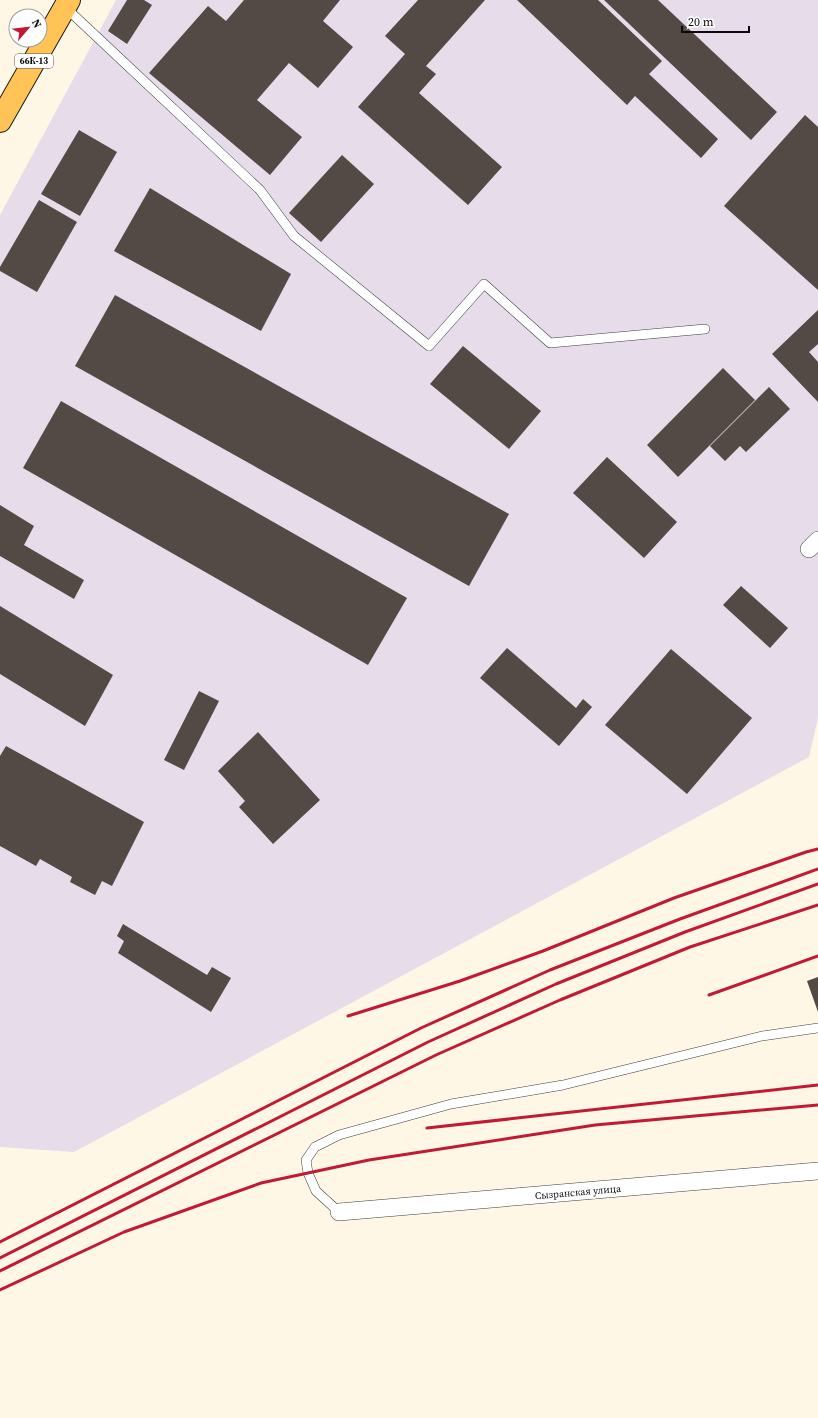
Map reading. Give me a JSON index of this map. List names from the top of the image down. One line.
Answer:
{"streets":{"main road":["66К-13"],"street":["Сызранская улица"]},"scale_bar":"20 m","north":"top right"}
